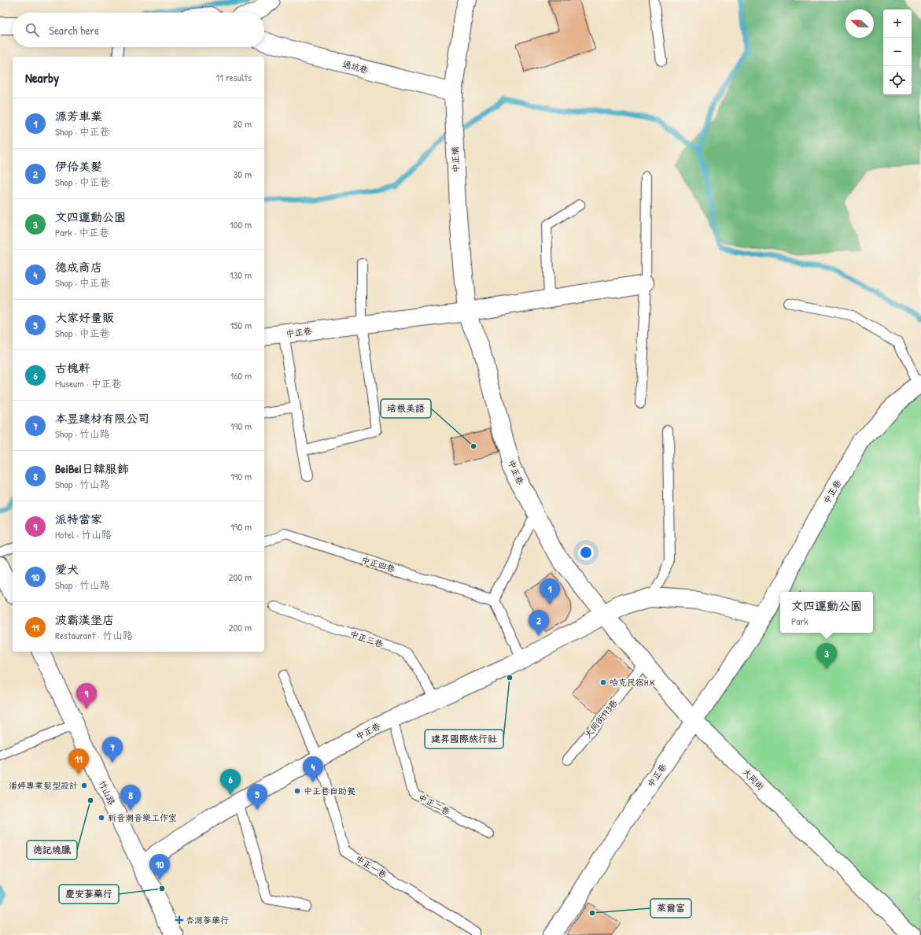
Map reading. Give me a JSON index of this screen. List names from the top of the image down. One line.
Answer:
{"streets":{"street":["過坑巷","中正橋","中正巷","大同街","竹山路"],"lane":["中正四巷","中正三巷","大同街173巷","中正二巷","中正一巷"]},"crossings":[["過坑巷","中正橋"],["中正橋","中正巷"],["中正巷","中正三巷"],["中正巷","大同街"],["中正巷","竹山路"],["中正巷","中正二巷"],["中正巷","中正一巷"],["大同街173巷","大同街"]],"places":{"other":["培根美語","建昇國際旅行社","哈克民宿H.K","潘婷專業髮型設計","中正巷自助餐","德記燒臘","新音潮音樂工作室","慶安蔘藥行","萊爾富"],"health":["杏源蔘藥行"]},"north":"left","page":{"map_buttons":["+","−"],"search":"Search here","heading":["Nearby","11 results"],"list":[{"mark":"1","name":"源芳車業","note":"Shop · 中正巷","value":"20 m"},{"mark":"2","name":"伊伶美髮","note":"Shop · 中正巷","value":"30 m"},{"mark":"3","name":"文四運動公園","note":"Park · 中正巷","value":"100 m"},{"mark":"4","name":"德成商店","note":"Shop · 中正巷","value":"130 m"},{"mark":"5","name":"大家好量販","note":"Shop · 中正巷","value":"150 m"},{"mark":"6","name":"古槐軒","note":"Museum · 中正巷","value":"160 m"},{"mark":"7","name":"本昱建材有限公司","note":"Shop · 竹山路","value":"190 m"},{"mark":"8","name":"BeiBei日韓服飾","note":"Shop · 竹山路","value":"190 m"},{"mark":"9","name":"派特當家","note":"Hotel · 竹山路","value":"190 m"},{"mark":"10","name":"愛犬","note":"Shop · 竹山路","value":"200 m"},{"mark":"11","name":"波霸漢堡店","note":"Restaurant · 竹山路","value":"200 m"}],"pins":["1","2","3","9","7","11","4","6","5","8","10"],"popup":["文四運動公園","Park"]}}
